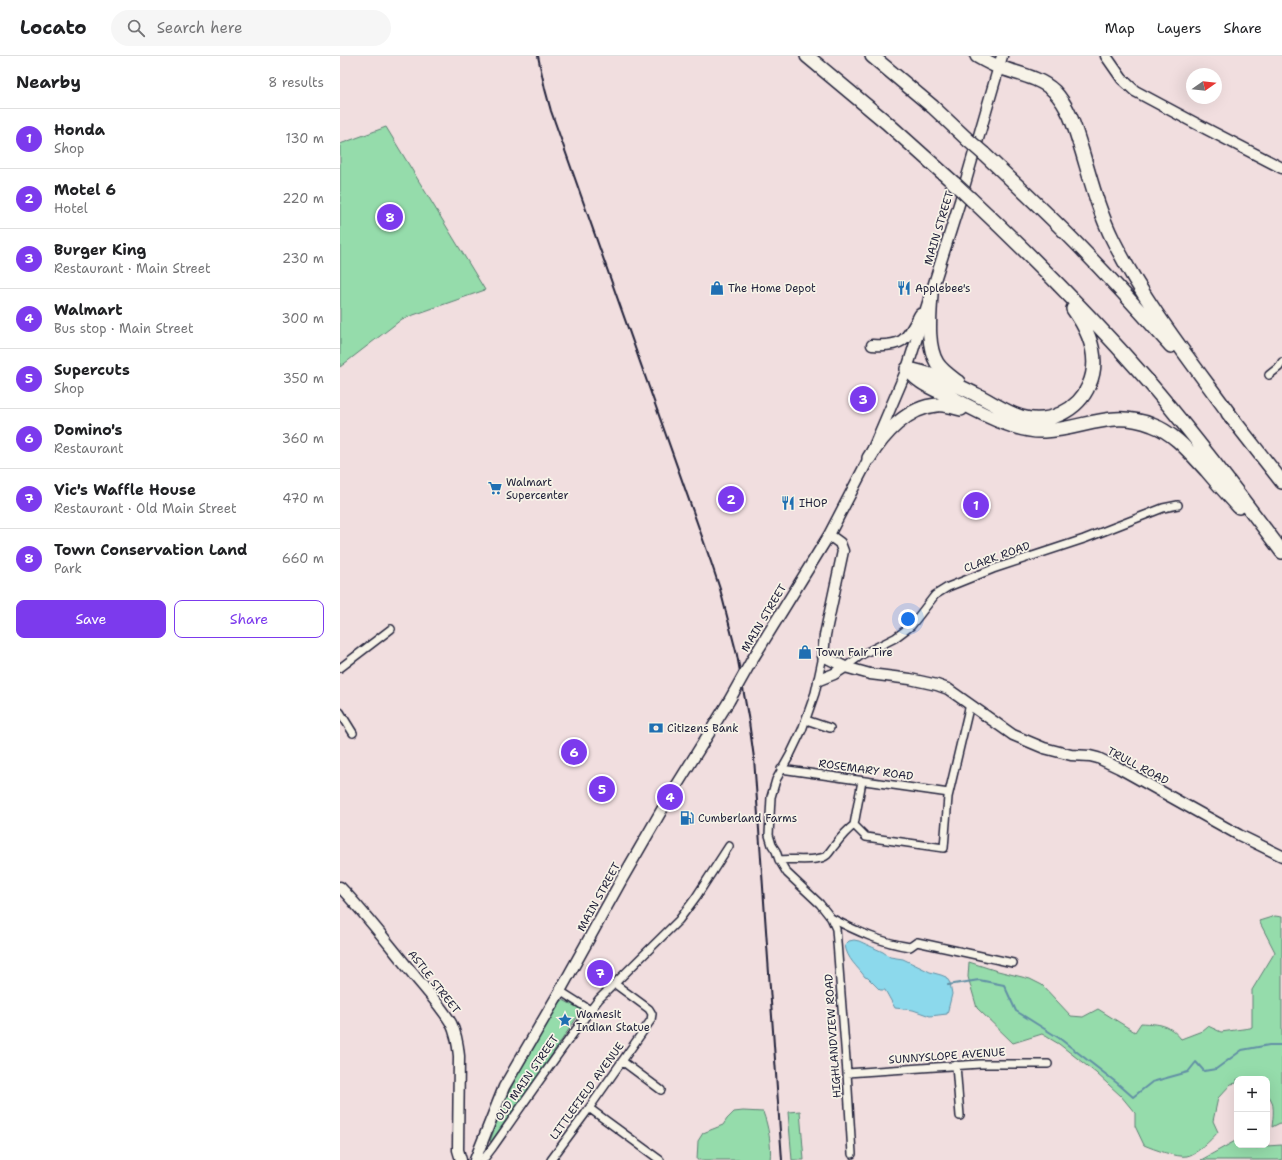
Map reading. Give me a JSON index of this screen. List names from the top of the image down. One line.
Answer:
{"streets":{"main road":["MAIN STREET","TRULL ROAD","ASTLE STREET"],"street":["CLARK ROAD","ROSEMARY ROAD","HIGHLANDVIEW ROAD","SUNNYSLOPE AVENUE","OLD MAIN STREET","LITTLEFIELD AVENUE"]},"crossings":[["CLARK ROAD","TRULL ROAD"],["HIGHLANDVIEW ROAD","SUNNYSLOPE AVENUE"],["OLD MAIN STREET","LITTLEFIELD AVENUE"]],"places":{"shop":["The Home Depot","Town Fair Tire"],"restaurant":["Applebee's","IHOP"],"supermarket":["Walmart Supercenter"],"bank":["Citizens Bank"],"fuel station":["Cumberland Farms"],"place":["Wamesit Indian Statue"]},"north":"right","page":{"header":"Locato","search":"Search here","nav":["Map","Layers","Share"],"heading":["Nearby","8 results"],"list":[{"mark":"1","name":"Honda","note":"Shop","value":"130 m"},{"mark":"2","name":"Motel 6","note":"Hotel","value":"220 m"},{"mark":"3","name":"Burger King","note":"Restaurant · Main Street","value":"230 m"},{"mark":"4","name":"Walmart","note":"Bus stop · Main Street","value":"300 m"},{"mark":"5","name":"Supercuts","note":"Shop","value":"350 m"},{"mark":"6","name":"Domino's","note":"Restaurant","value":"360 m"},{"mark":"7","name":"Vic's Waffle House","note":"Restaurant · Old Main Street","value":"470 m"},{"mark":"8","name":"Town Conservation Land","note":"Park","value":"660 m"}],"pins":["8","3","2","1","6","5","4","7"],"buttons":["Save","Share"],"map_buttons":["+","−"]}}
